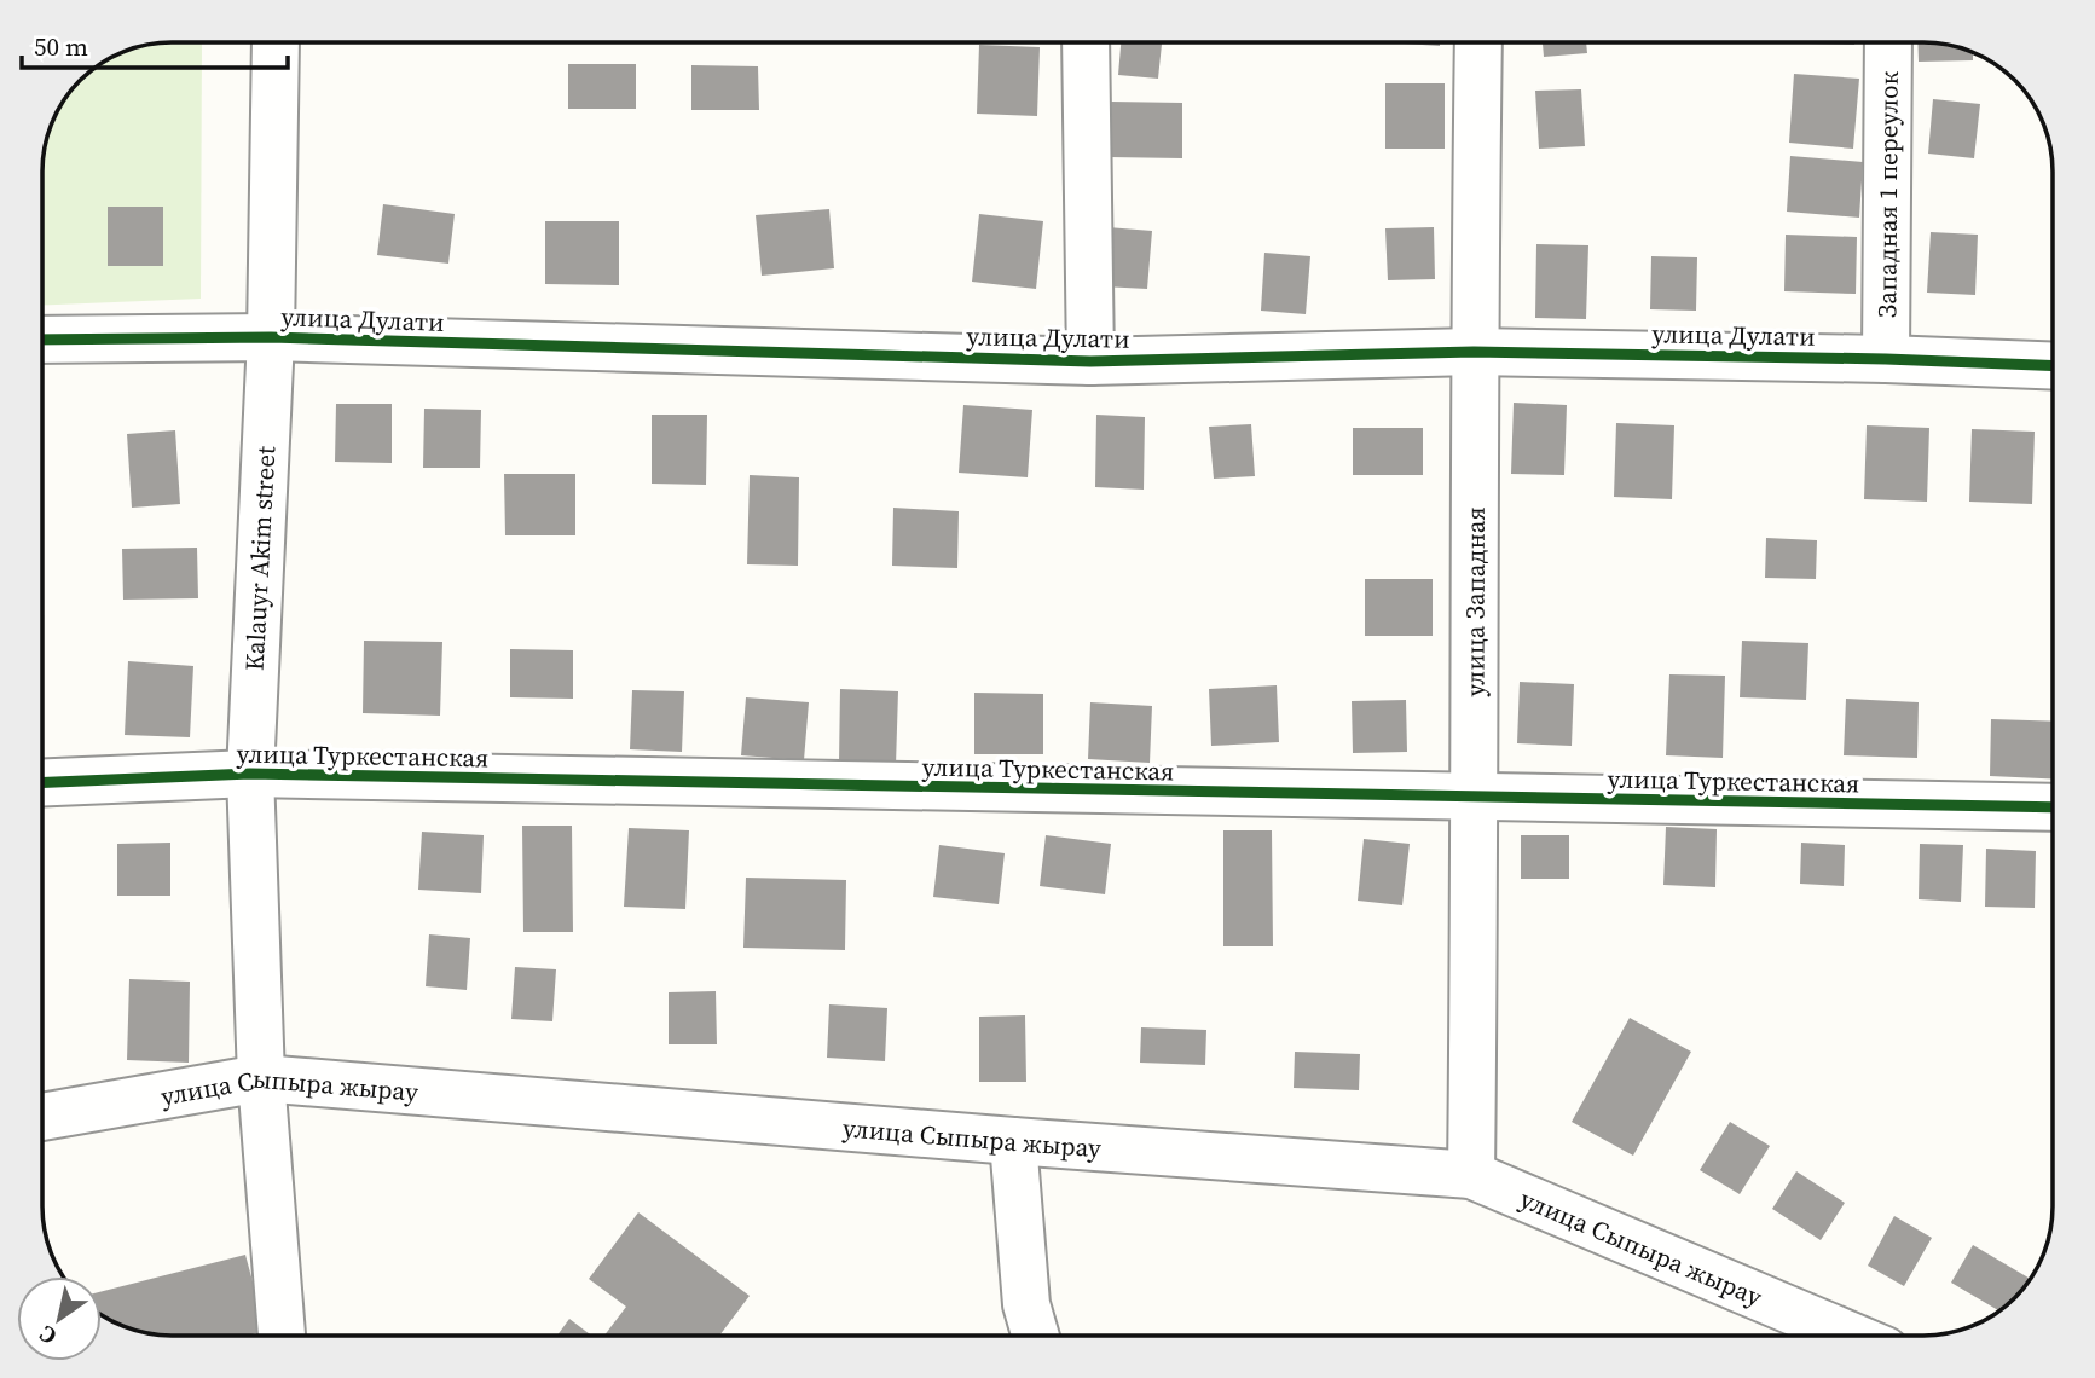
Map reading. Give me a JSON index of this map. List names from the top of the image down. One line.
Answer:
{"streets":{"street":["Западная 1 переулок","улица Дулати","Kalauyr Akim street","улица Западная","улица Туркестанская","улица Сыпыра жырау"]},"crossings":[["Западная 1 переулок","улица Дулати"],["улица Дулати","Kalauyr Akim street"],["улица Дулати","улица Западная"],["Kalauyr Akim street","улица Туркестанская"],["Kalauyr Akim street","улица Сыпыра жырау"],["улица Западная","улица Туркестанская"],["улица Западная","улица Сыпыра жырау"]],"scale_bar":"50 m","north":"bottom left"}
